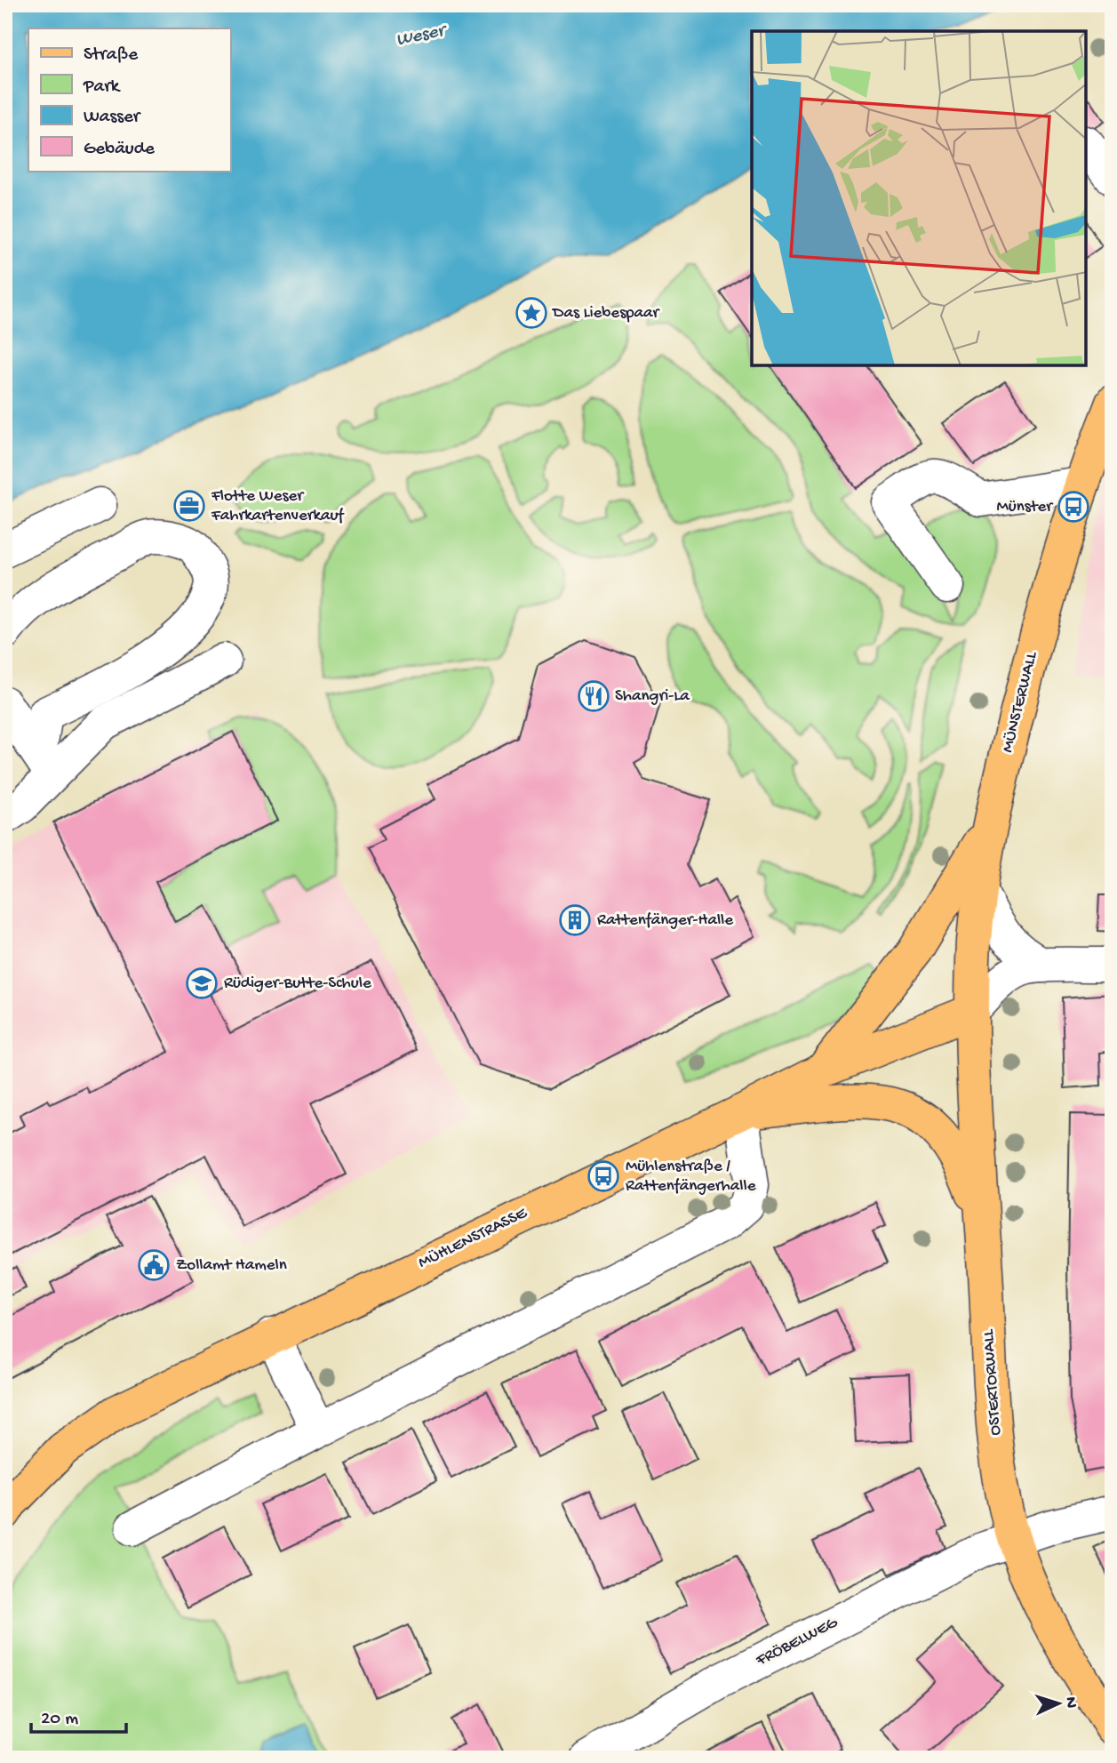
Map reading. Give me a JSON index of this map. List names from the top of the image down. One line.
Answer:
{"streets":{"main road":["MÜNSTERWALL","MÜHLENSTRASSE","OSTERTORWALL"],"street":["FRÖBELWEG"]},"crossings":[["MÜNSTERWALL","MÜHLENSTRASSE"],["MÜNSTERWALL","OSTERTORWALL"],["MÜHLENSTRASSE","OSTERTORWALL"],["OSTERTORWALL","FRÖBELWEG"]],"water":["Weser"],"places":{"place":["Das Liebespaar"],"office":["Flotte Weser Fahrkartenverkauf"],"bus stop":["Münster","Mühlenstraße / Rattenfängerhalle"],"restaurant":["Shangri-La"],"building":["Rattenfänger-Halle"],"school or university":["Rüdiger-Butte-Schule"],"public building":["Zollamt Hameln"]},"legend":["Straße","Park","Wasser","Gebäude"],"scale_bar":"20 m","north":"right"}
